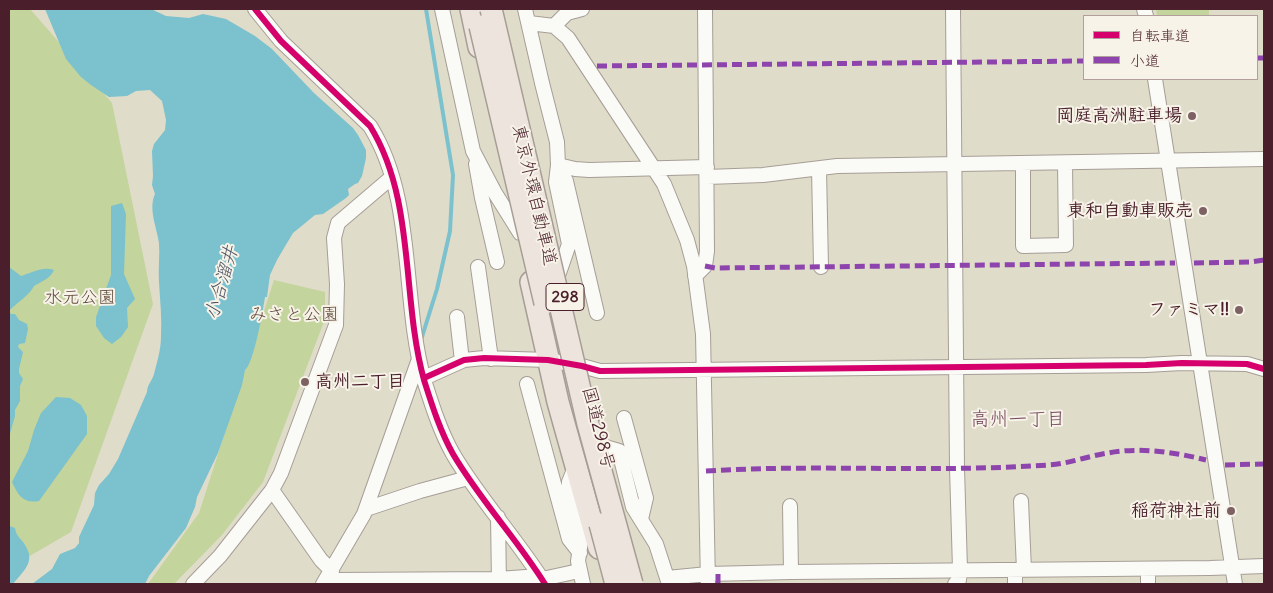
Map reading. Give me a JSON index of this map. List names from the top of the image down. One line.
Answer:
{"streets":{"highway":["東京外環自動車道","298","国道298号"]},"districts":["高州一丁目"],"water":["小合溜井"],"parks":["水元公園","みさと公園"],"places":["岡庭高洲駐車場","東和自動車販売","ファミマ!!","高州二丁目","稲荷神社前"],"legend":["自転車道","小道"]}
